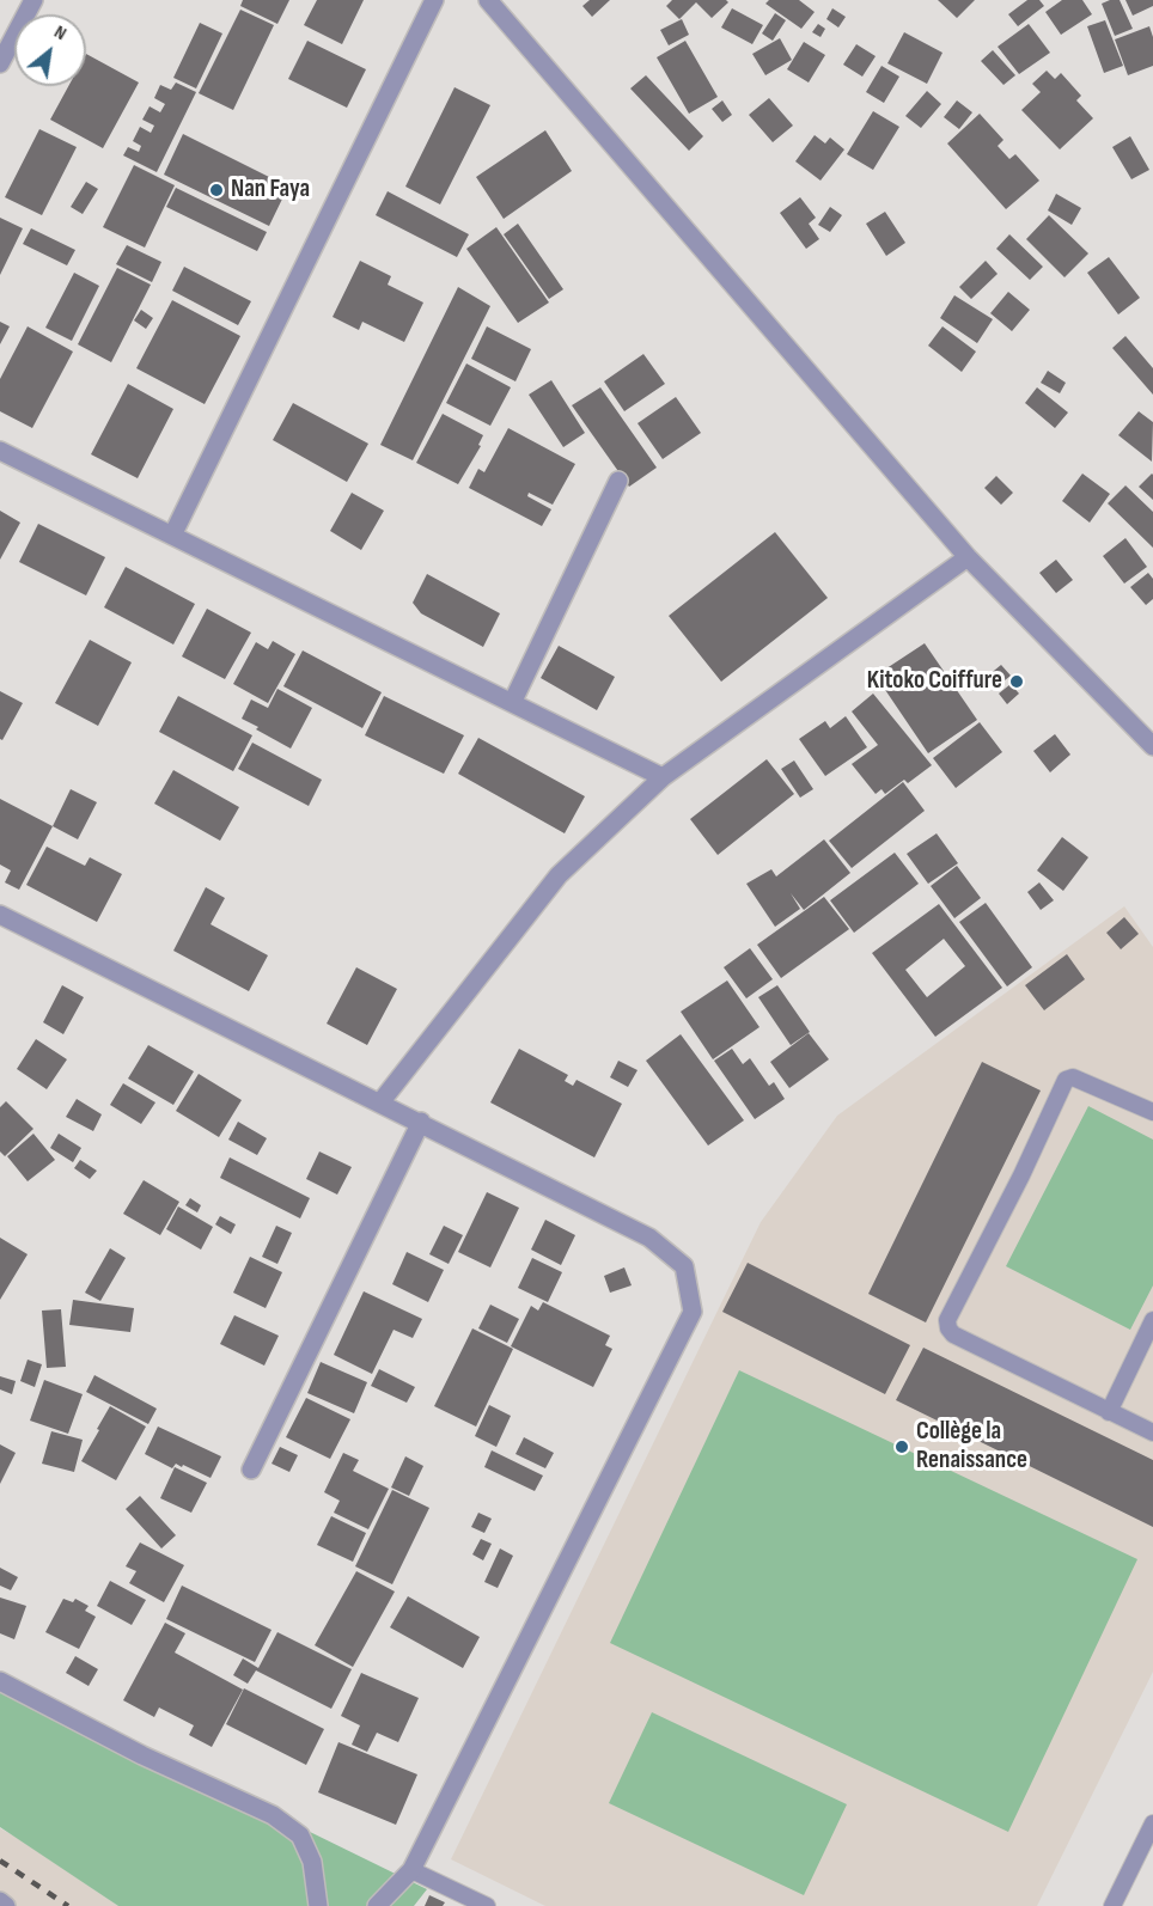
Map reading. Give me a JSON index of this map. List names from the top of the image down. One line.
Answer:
{"places":["Nan Faya","Kitoko Coiffure","Collège la Renaissance"],"north":"top right"}
